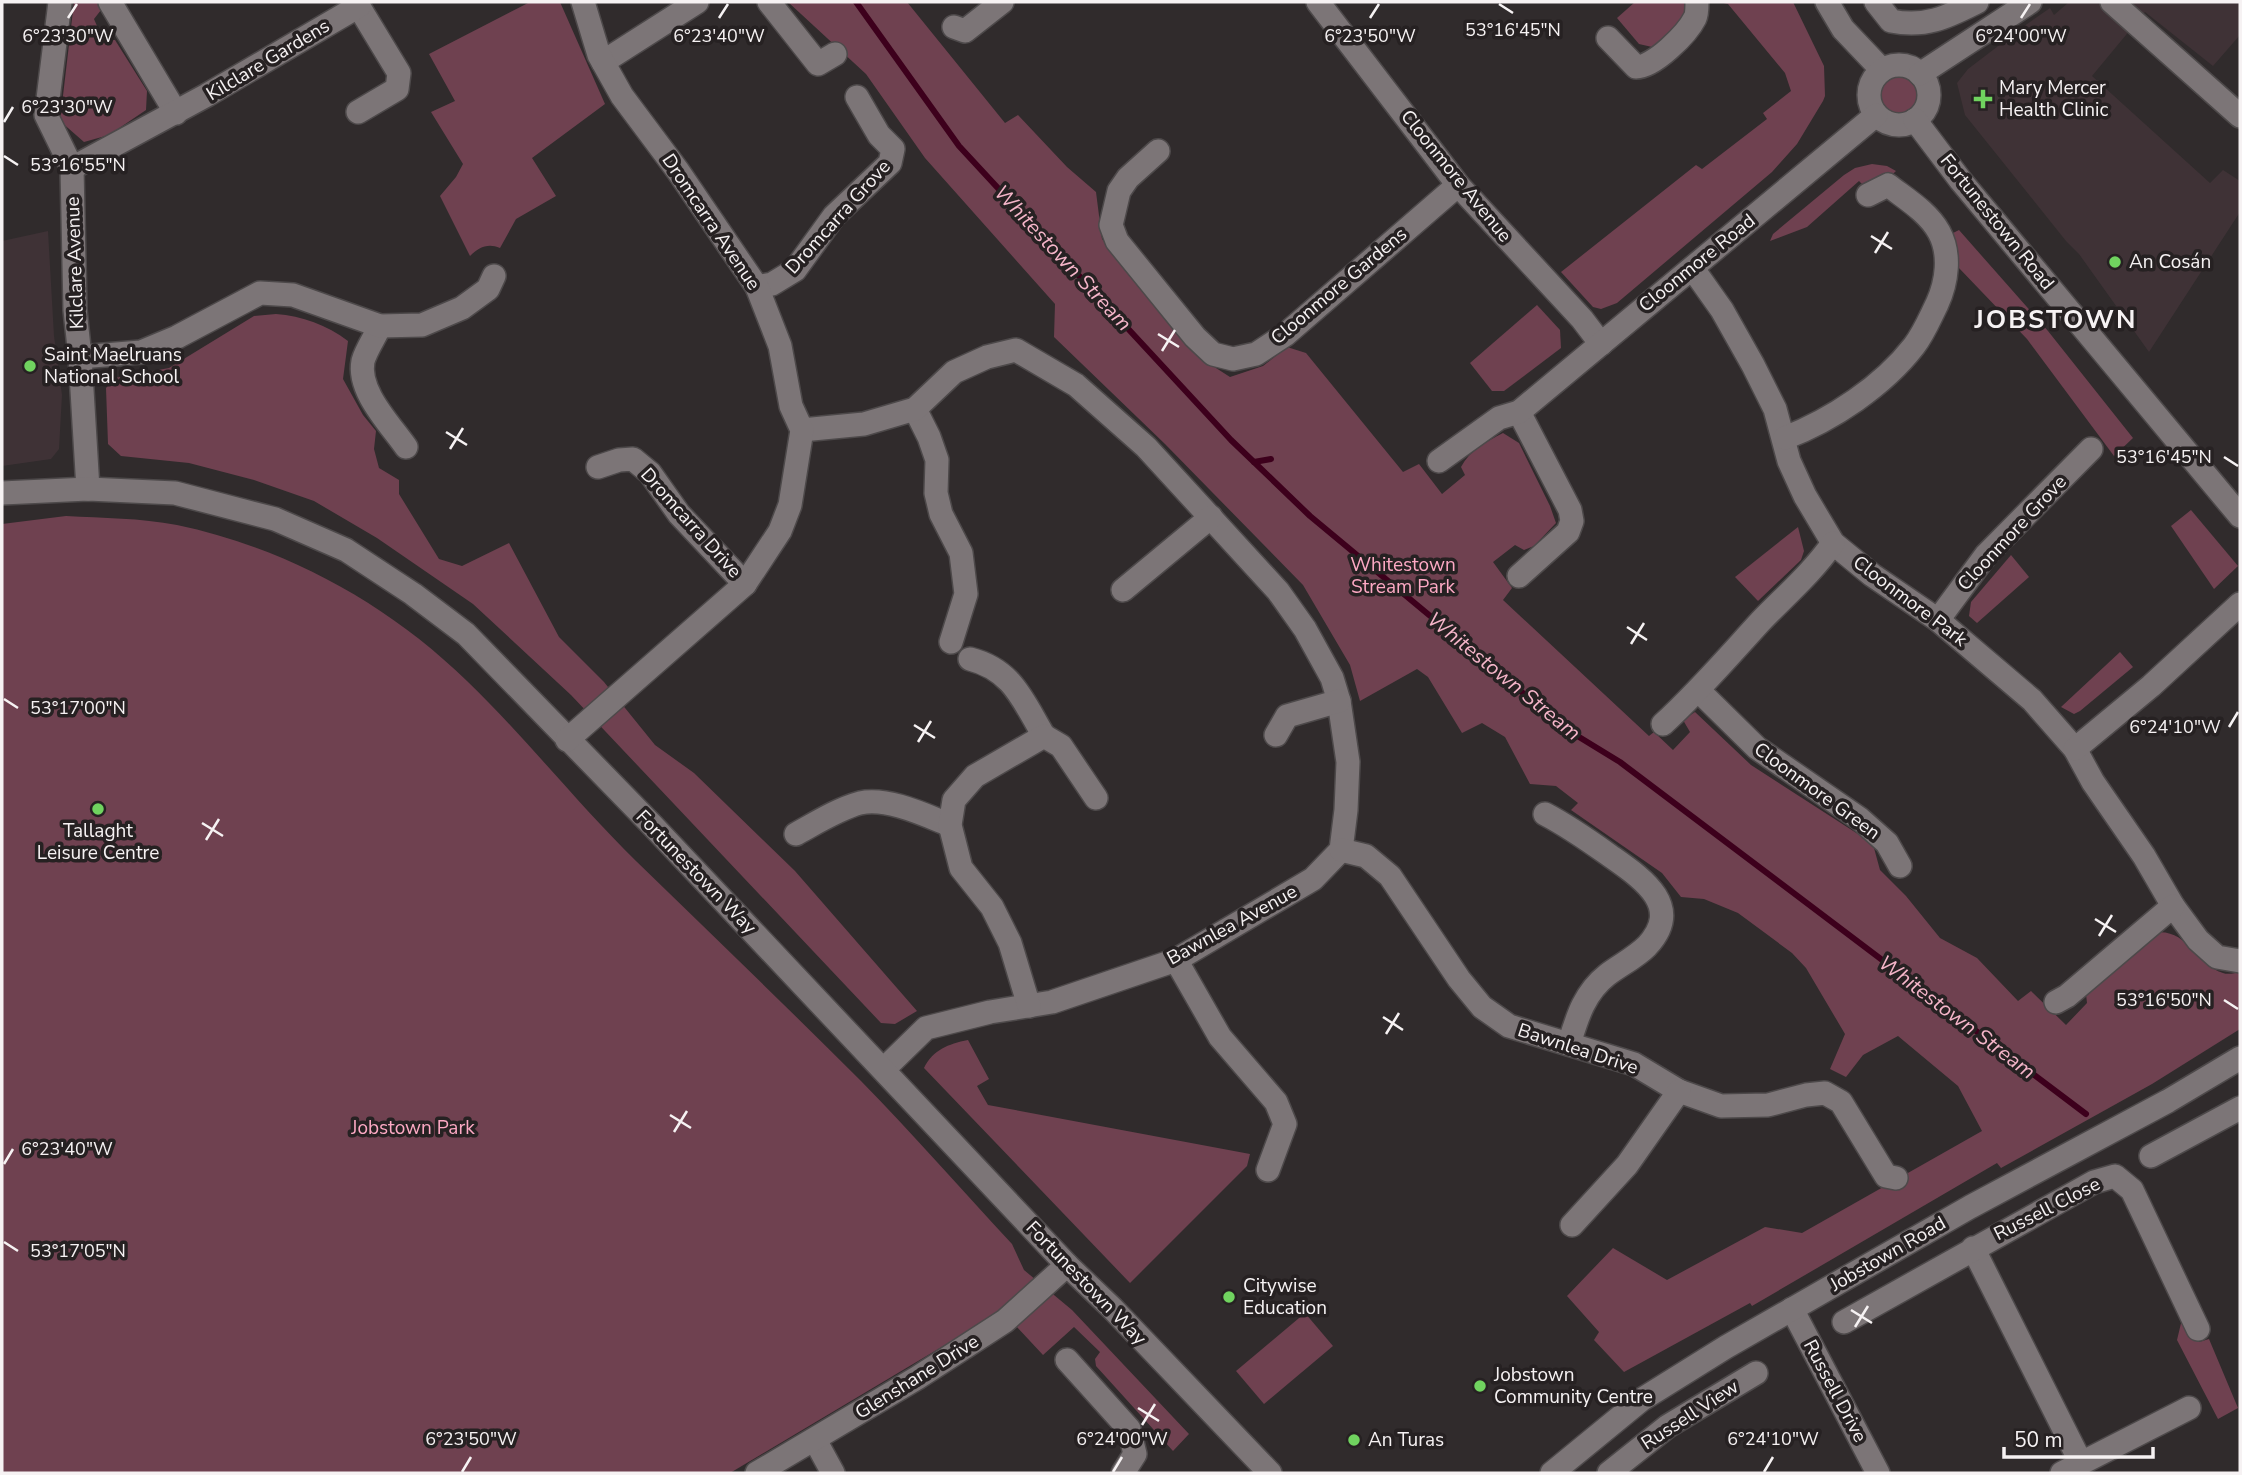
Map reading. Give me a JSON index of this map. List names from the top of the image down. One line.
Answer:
{"streets":{"street":["Kilclare Gardens","Cloonmore Avenue","Dromcarra Grove","Dromcarra Avenue","Fortunestown Road","Kilclare Avenue","Cloonmore Road","Cloonmore Gardens","Dromcarra Drive","Cloonmore Grove","Cloonmore Park","Cloonmore Green","Fortunestown Way","Bawnlea Avenue","Bawnlea Drive","Russell Close","Jobstown Road","Glenshane Drive","Russell Drive","Russell View"]},"crossings":[["Kilclare Gardens","Kilclare Avenue"],["Cloonmore Avenue","Cloonmore Road"],["Cloonmore Avenue","Cloonmore Gardens"],["Dromcarra Grove","Dromcarra Avenue"],["Fortunestown Road","Cloonmore Road"],["Kilclare Avenue","Fortunestown Way"],["Cloonmore Road","Cloonmore Park"],["Cloonmore Grove","Cloonmore Park"],["Fortunestown Way","Bawnlea Avenue"],["Fortunestown Way","Glenshane Drive"],["Bawnlea Avenue","Bawnlea Drive"],["Jobstown Road","Russell Drive"]],"districts":["JOBSTOWN"],"water":["Whitestown Stream"],"parks":["Whitestown Stream Park","Jobstown Park"],"places":{"health":["Mary Mercer Health Clinic"],"other":["An Cosán","Saint Maelruans National School","Tallaght Leisure Centre","Citywise Education","Jobstown Community Centre","An Turas"]},"scale_bar":"50 m","coordinates":["53°16'45\"N","6°23'30\"W","6°23'40\"W","6°23'50\"W","6°24'00\"W","53°16'55\"N","53°17'00\"N","6°24'10\"W","53°16'50\"N","53°17'05\"N"]}
